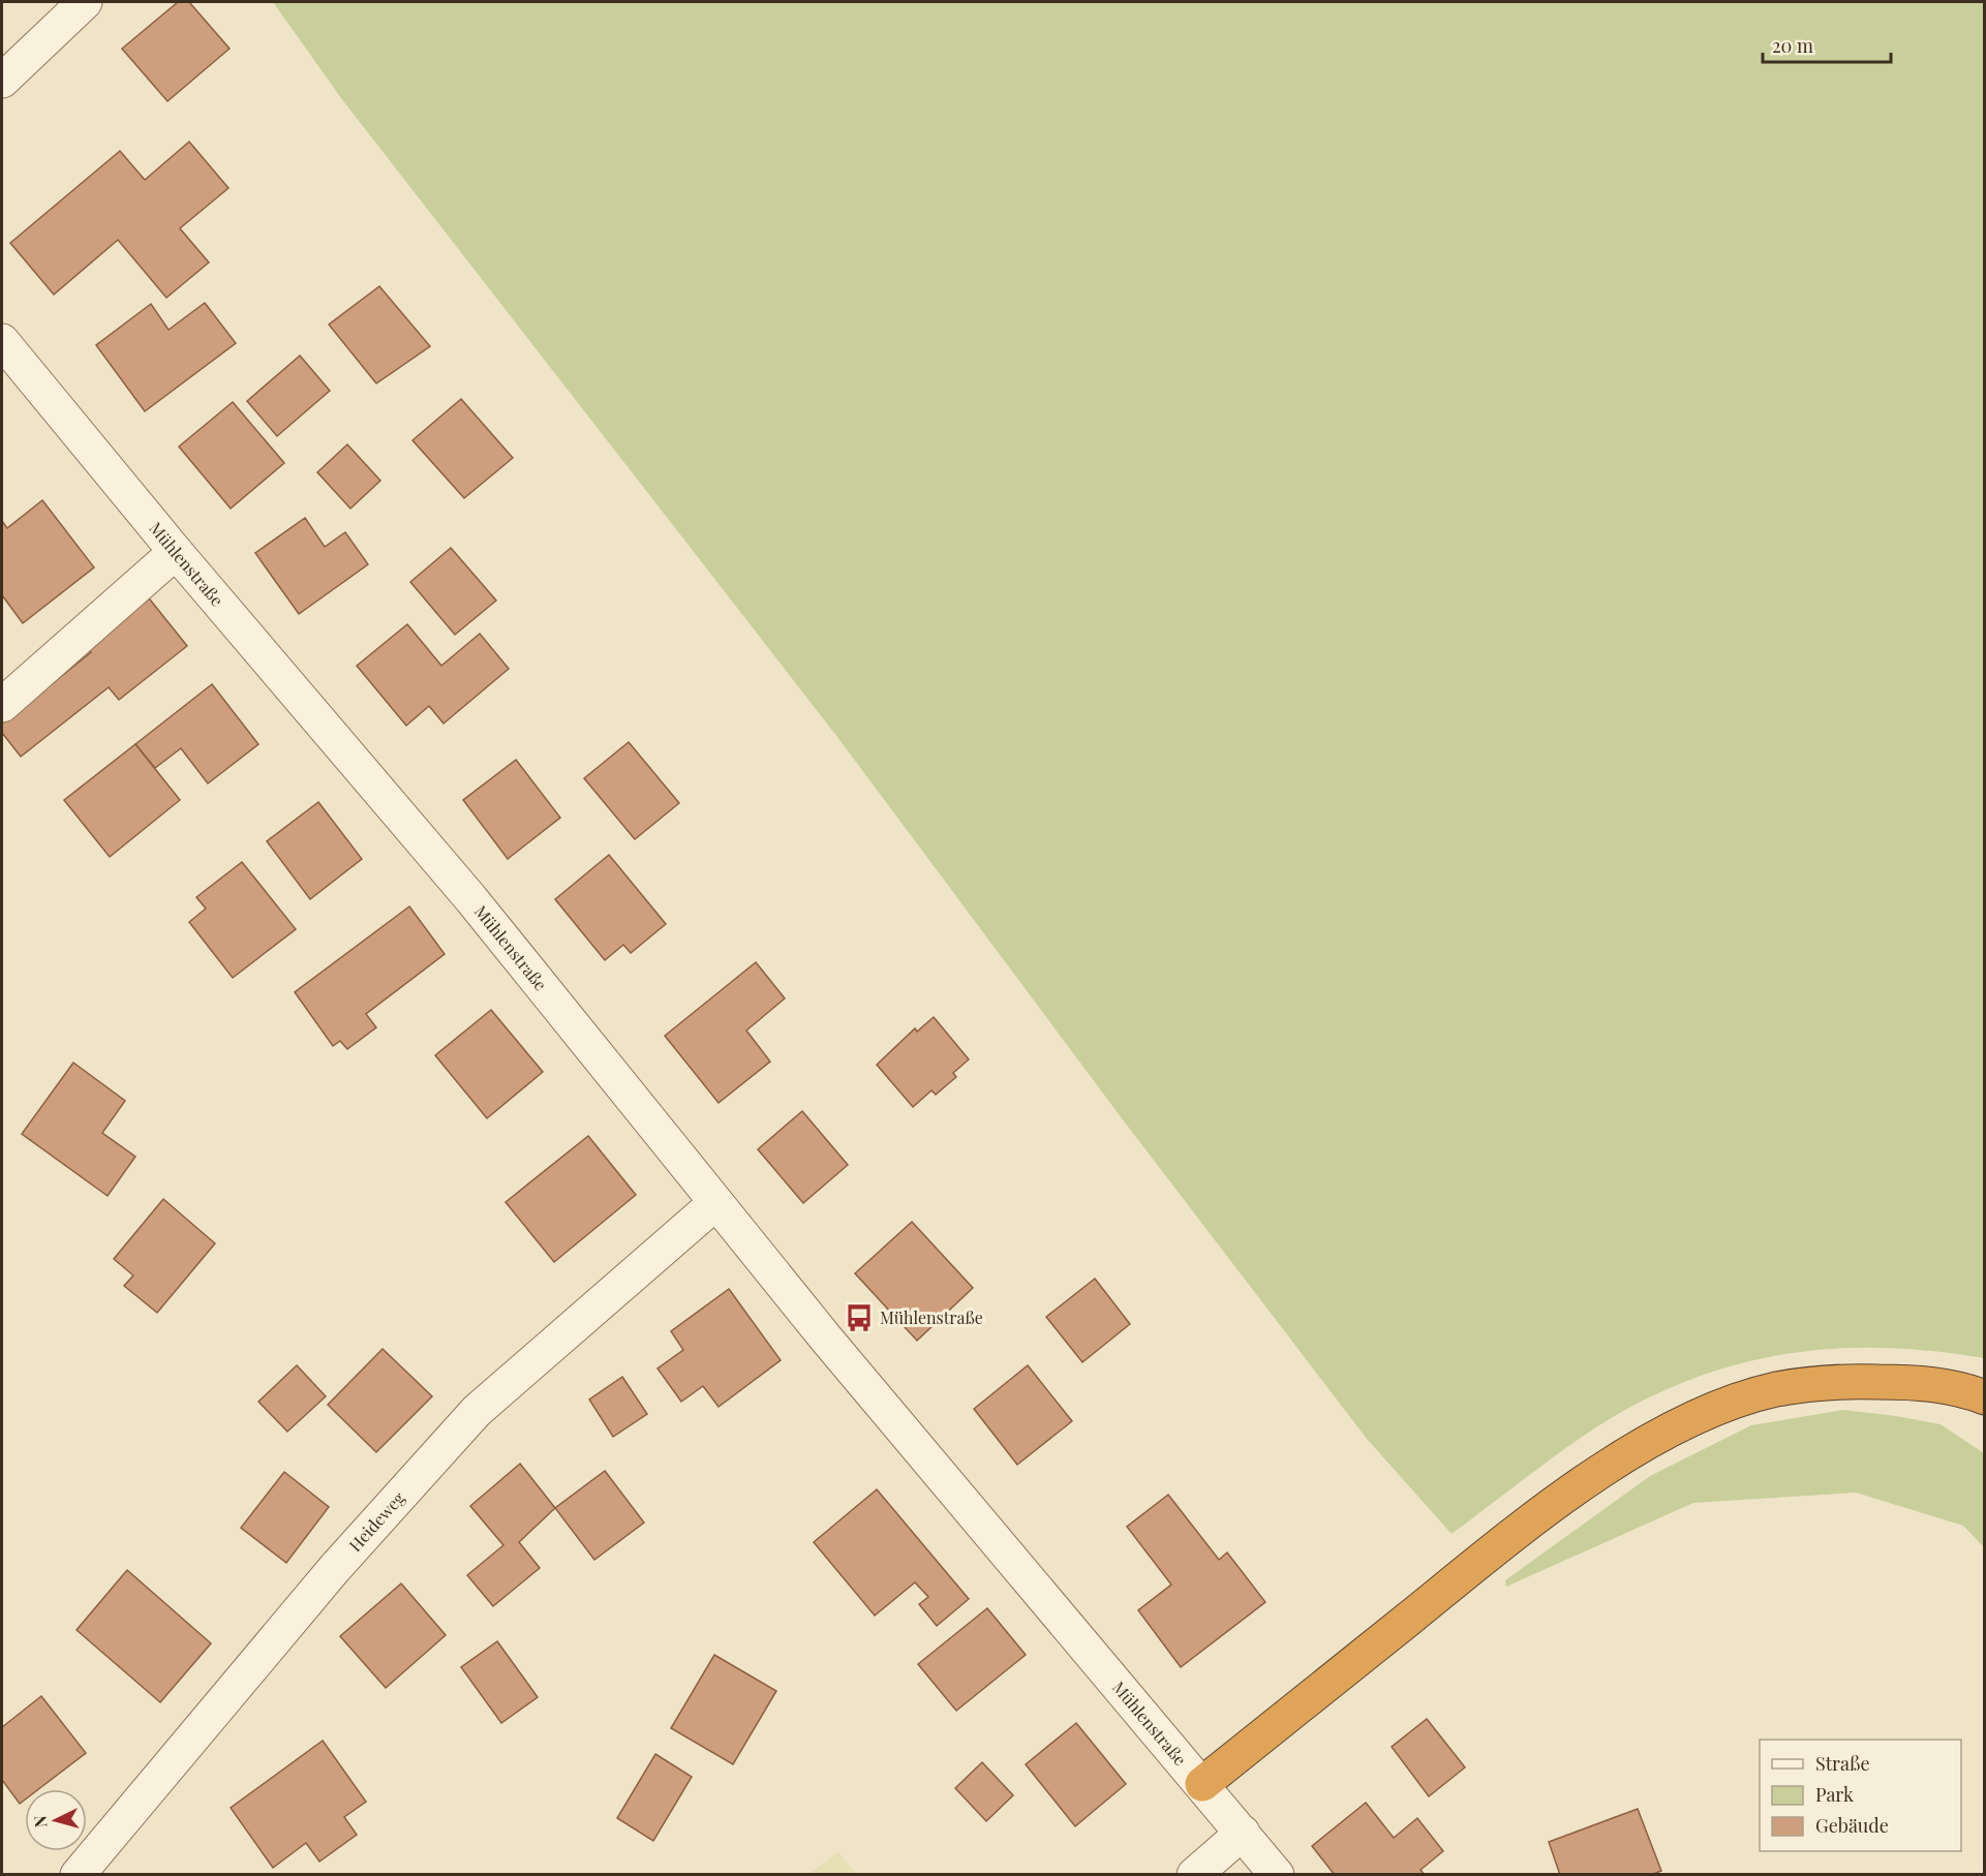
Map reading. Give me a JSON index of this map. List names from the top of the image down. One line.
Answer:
{"streets":{"street":["Mühlenstraße","Heideweg"]},"crossings":[["Mühlenstraße","Heideweg"]],"places":{"bus stop":["Mühlenstraße"]},"legend":["Straße","Park","Gebäude"],"scale_bar":"20 m","north":"left"}
